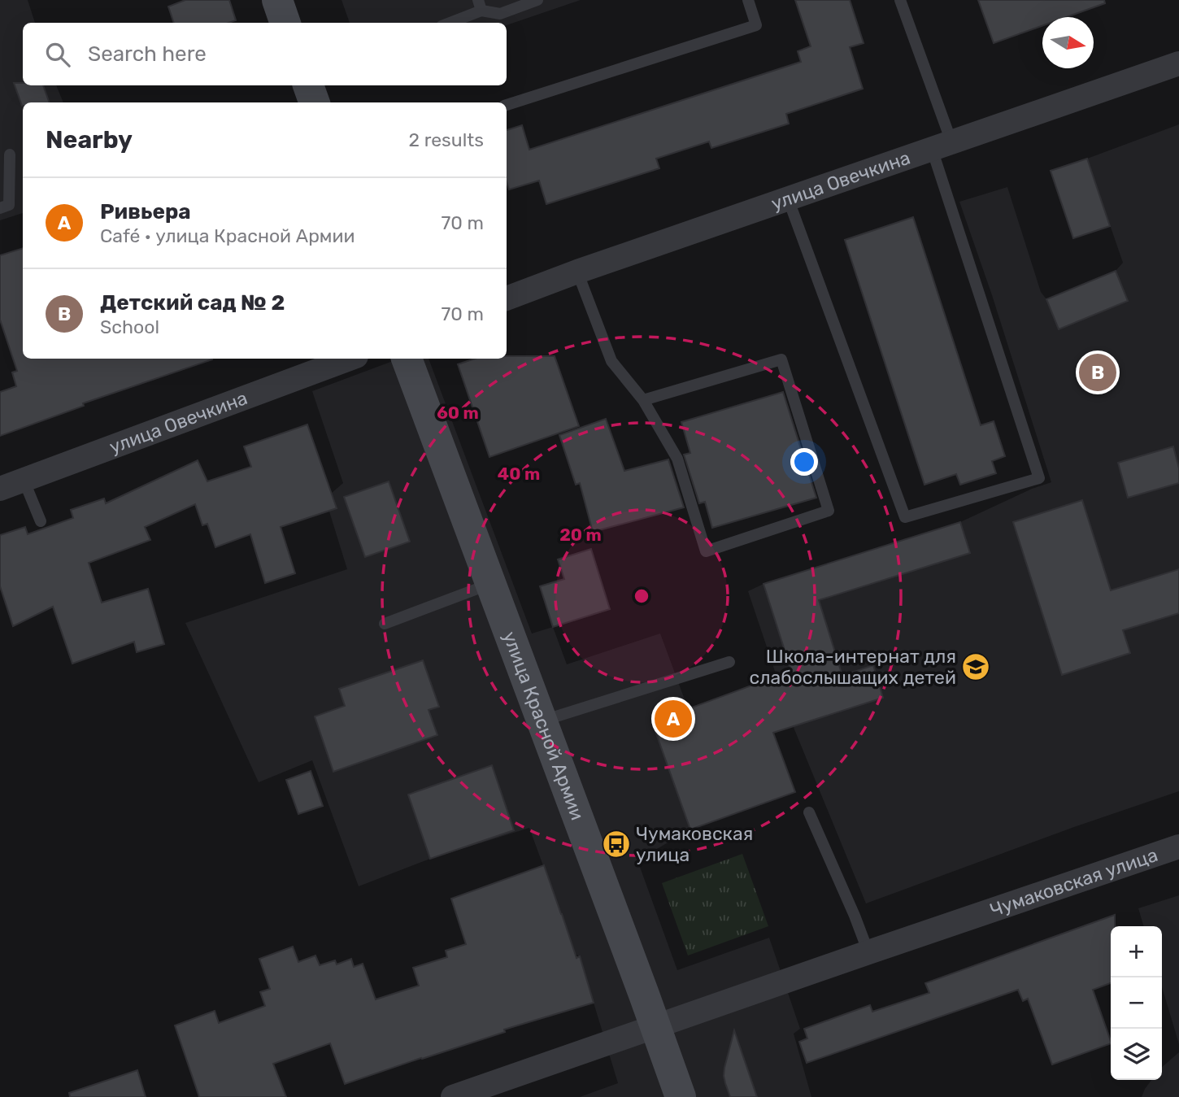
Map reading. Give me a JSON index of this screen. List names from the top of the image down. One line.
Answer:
{"streets":{"main road":["улица Красной Армии"],"street":["улица Овечкина","Чумаковская улица"]},"crossings":[["улица Красной Армии","Чумаковская улица"]],"places":{"school or university":["Школа-интернат для слабослышащих детей"],"bus stop":["Чумаковская улица"]},"north":"right","page":{"search":"Search here","heading":["Nearby","2 results"],"list":[{"mark":"A","name":"Ривьера","note":"Café · улица Красной Армии","value":"70 m"},{"mark":"B","name":"Детский сад № 2","note":"School","value":"70 m"}],"pins":["B","A"],"map_buttons":["+","−"]},"rings":["60 m","40 m","20 m"]}
